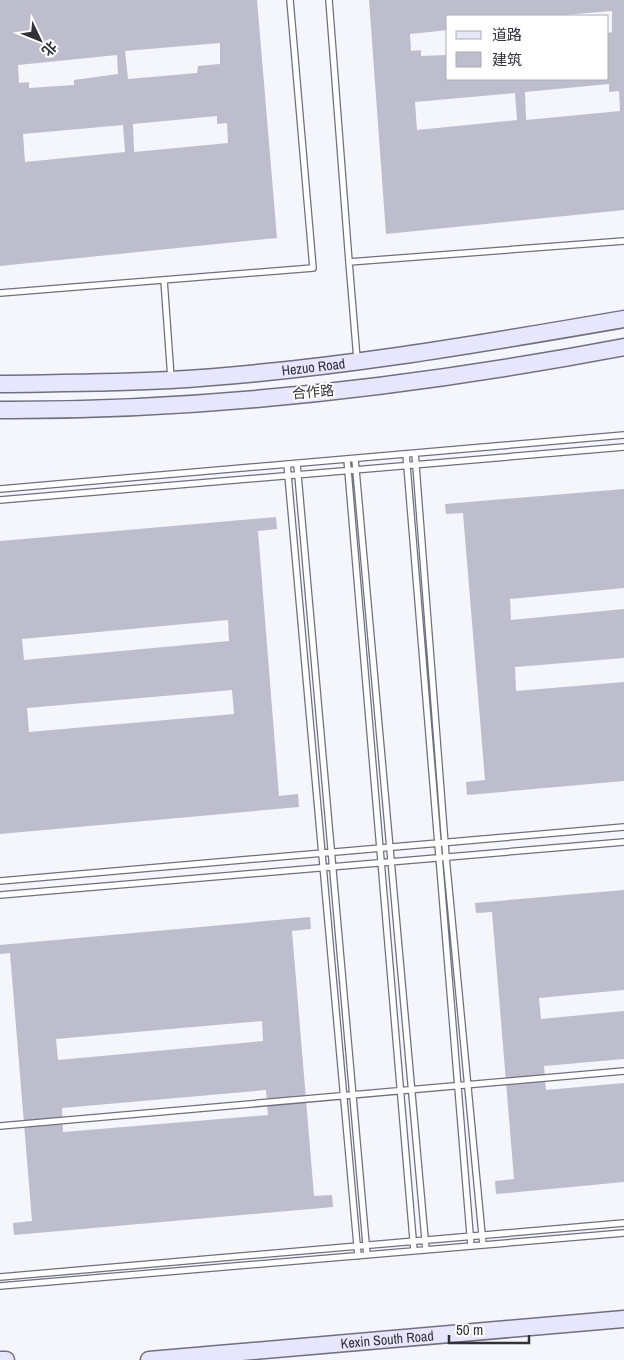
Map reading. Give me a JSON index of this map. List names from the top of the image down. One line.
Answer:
{"streets":{"main road":["Hezuo Road","合作路","Kexin South Road"]},"legend":["道路","建筑"],"scale_bar":"50 m","north":"bottom right"}
